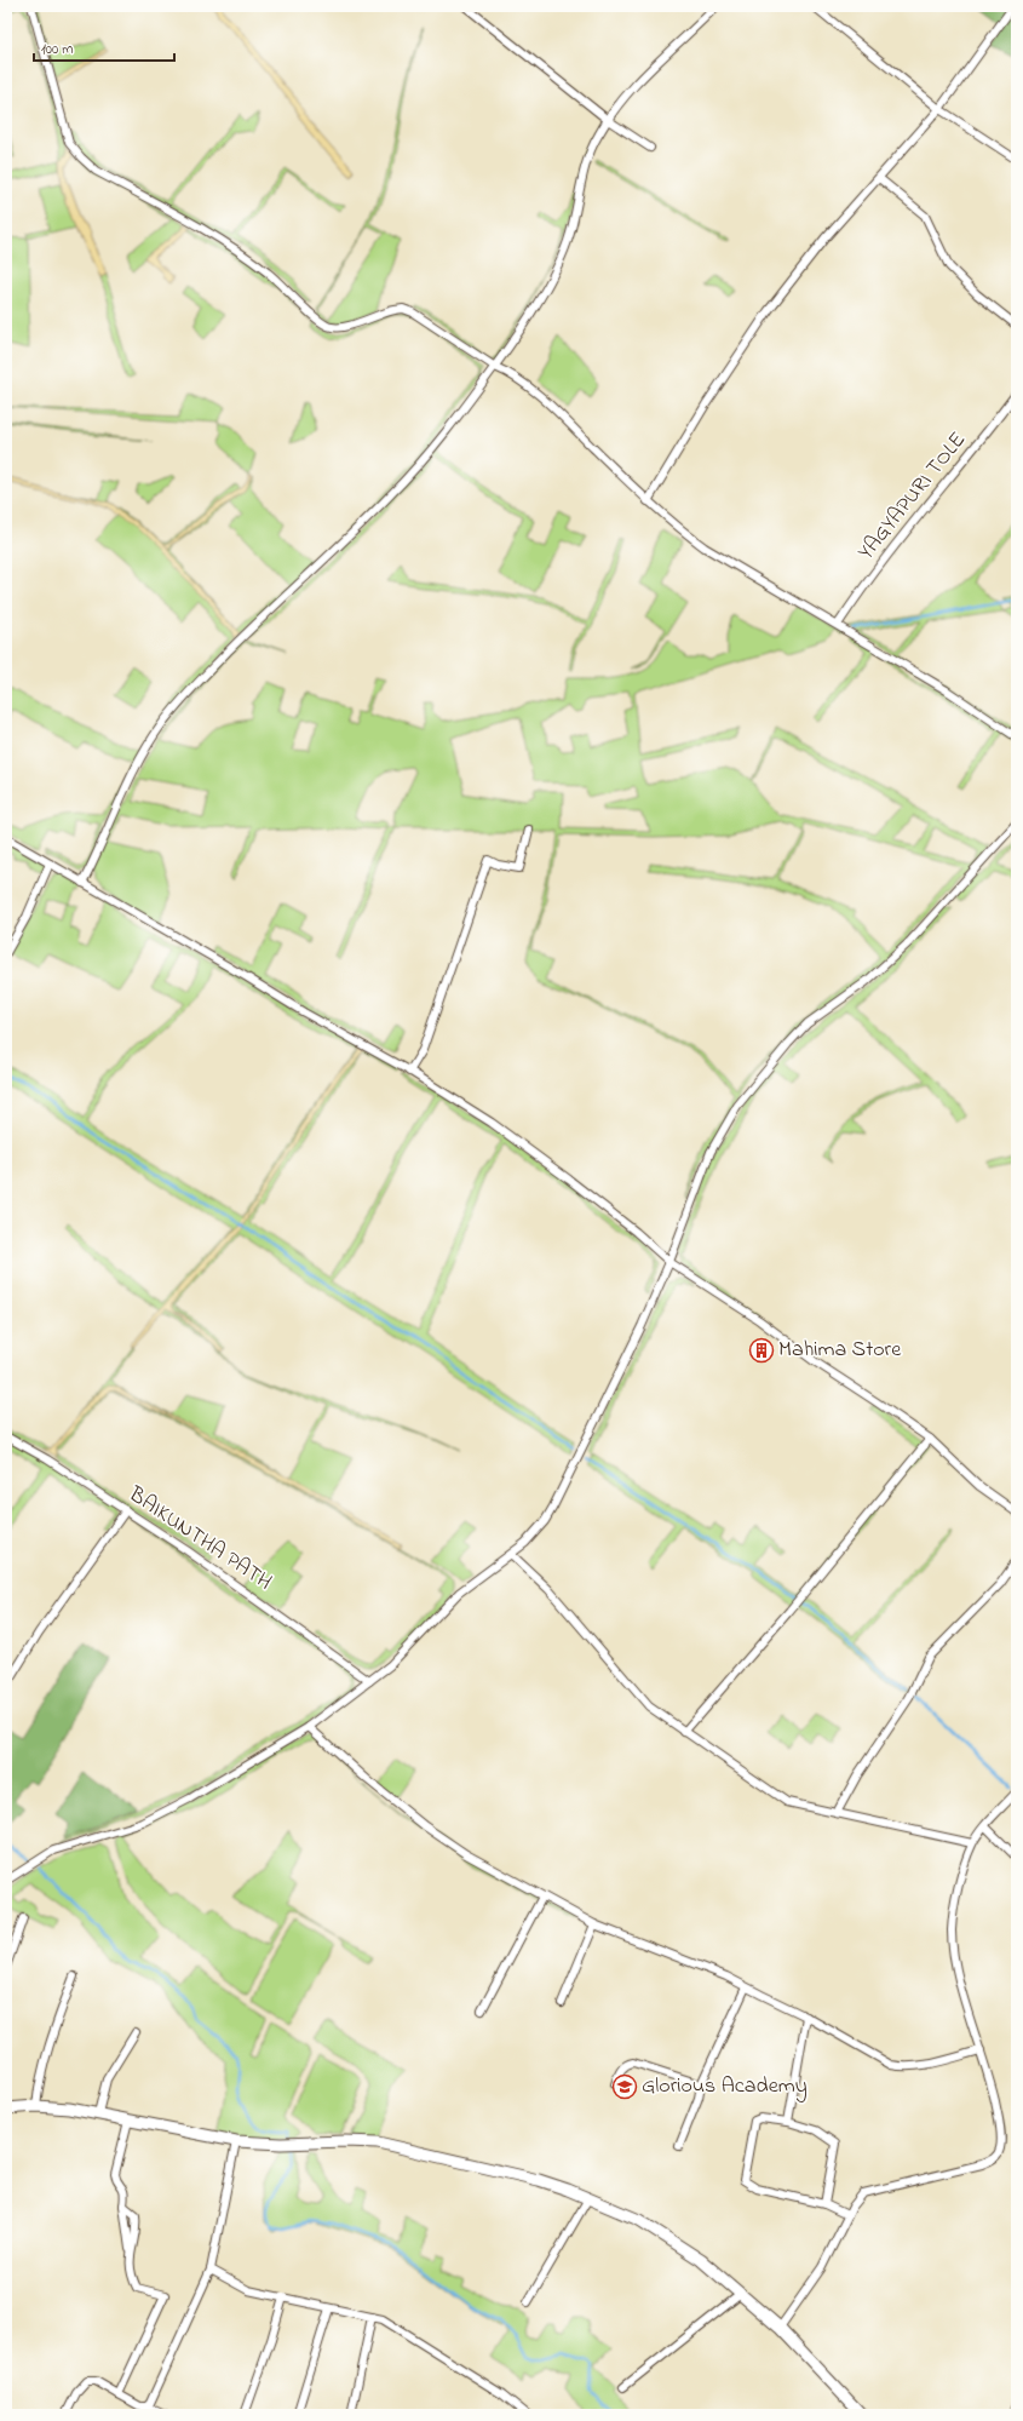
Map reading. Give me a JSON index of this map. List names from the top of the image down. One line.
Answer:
{"streets":{"street":["YAGYAPURI TOLE","BAIKUNTHA PATH"]},"places":{"building":["Mahima Store"],"school or university":["Glorious Academy"]},"scale_bar":"100 m"}
